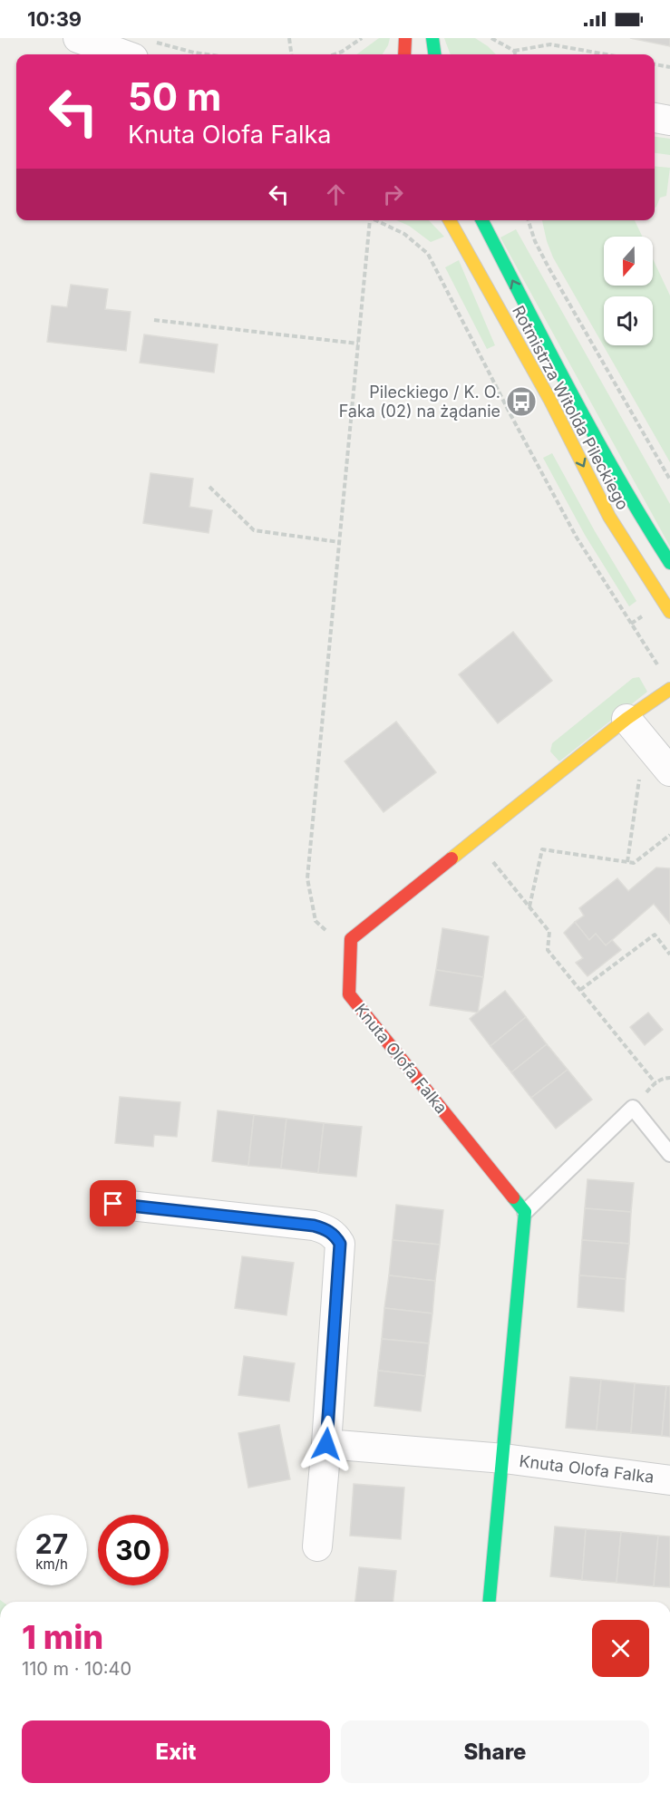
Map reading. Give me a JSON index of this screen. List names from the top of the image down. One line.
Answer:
{"streets":{"street":["Rotmistrza Witolda Pileckiego","Knuta Olofa Falka"]},"places":{"bus stop":["Pileckiego / K. O. Faka (02) na żądanie"]},"north":"bottom","page":{"status":"10:39","turn":["50 m","Knuta Olofa Falka"],"speed":"27 km/h","limit":"30","heading":["1 min","110 m · 10:40"],"buttons":["Exit","Share"]}}
